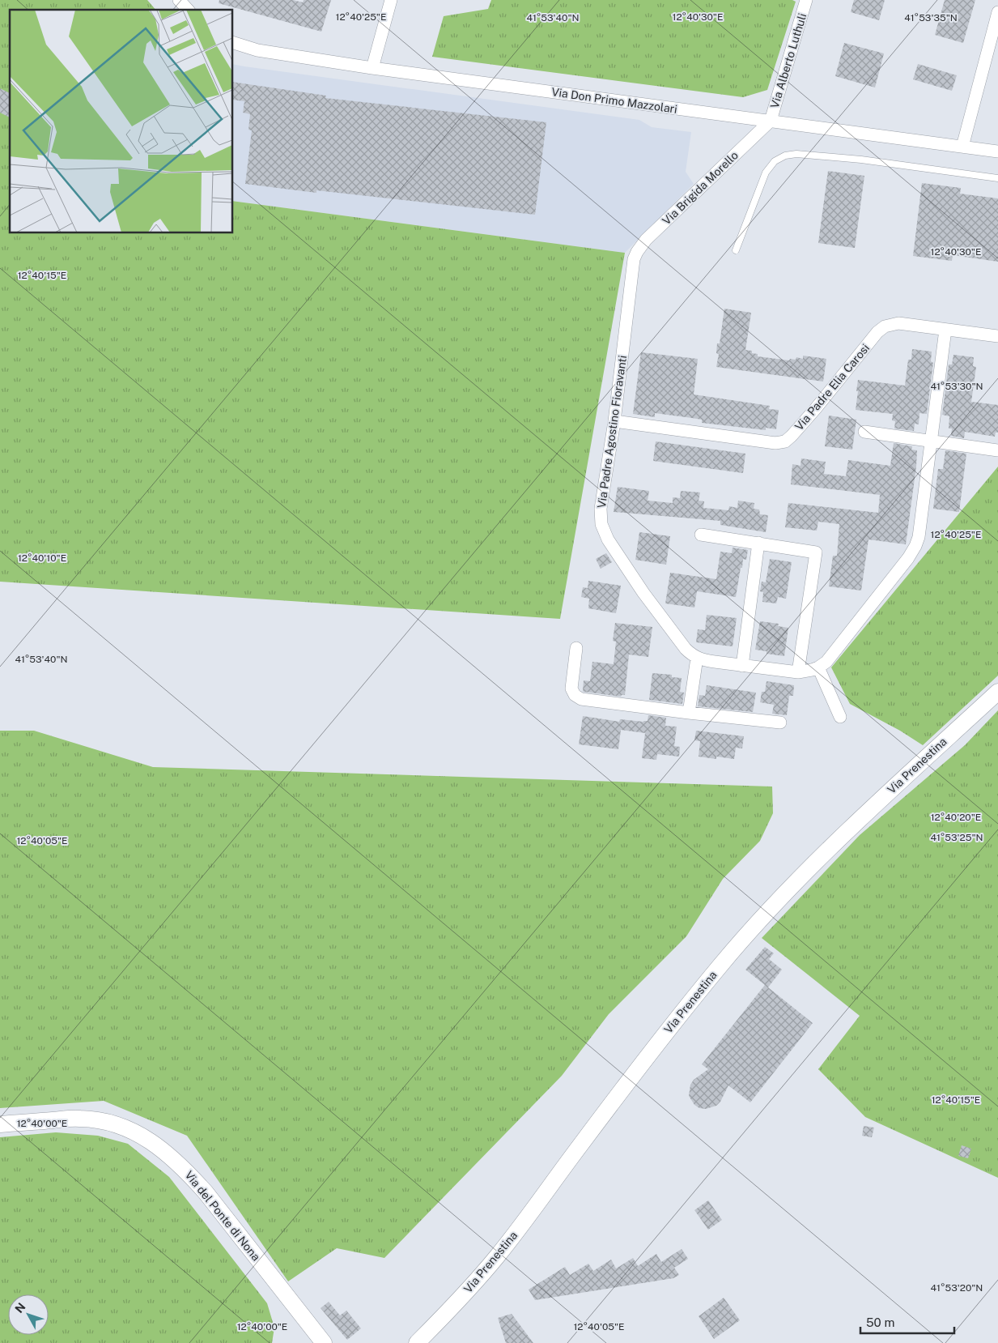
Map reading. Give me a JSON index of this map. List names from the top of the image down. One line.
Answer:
{"streets":{"main road":["Via Prenestina","Via del Ponte di Nona"],"street":["Via Alberto Luthuli","Via Don Primo Mazzolari","Via Brigida Morello","Via Padre Elia Carosi","Via Padre Agostino Fioravanti"]},"crossings":[["Via Alberto Luthuli","Via Don Primo Mazzolari"],["Via Alberto Luthuli","Via Brigida Morello"],["Via Don Primo Mazzolari","Via Brigida Morello"],["Via Brigida Morello","Via Padre Agostino Fioravanti"],["Via Padre Elia Carosi","Via Padre Agostino Fioravanti"]],"scale_bar":"50 m","north":"top left","coordinates":["12°40'25\"E","12°40'30\"E","41°53'40\"N","41°53'35\"N","12°40'15\"E","41°53'30\"N","12°40'10\"E","12°40'20\"E","41°53'25\"N","12°40'05\"E","12°40'00\"E","41°53'20\"N"]}
